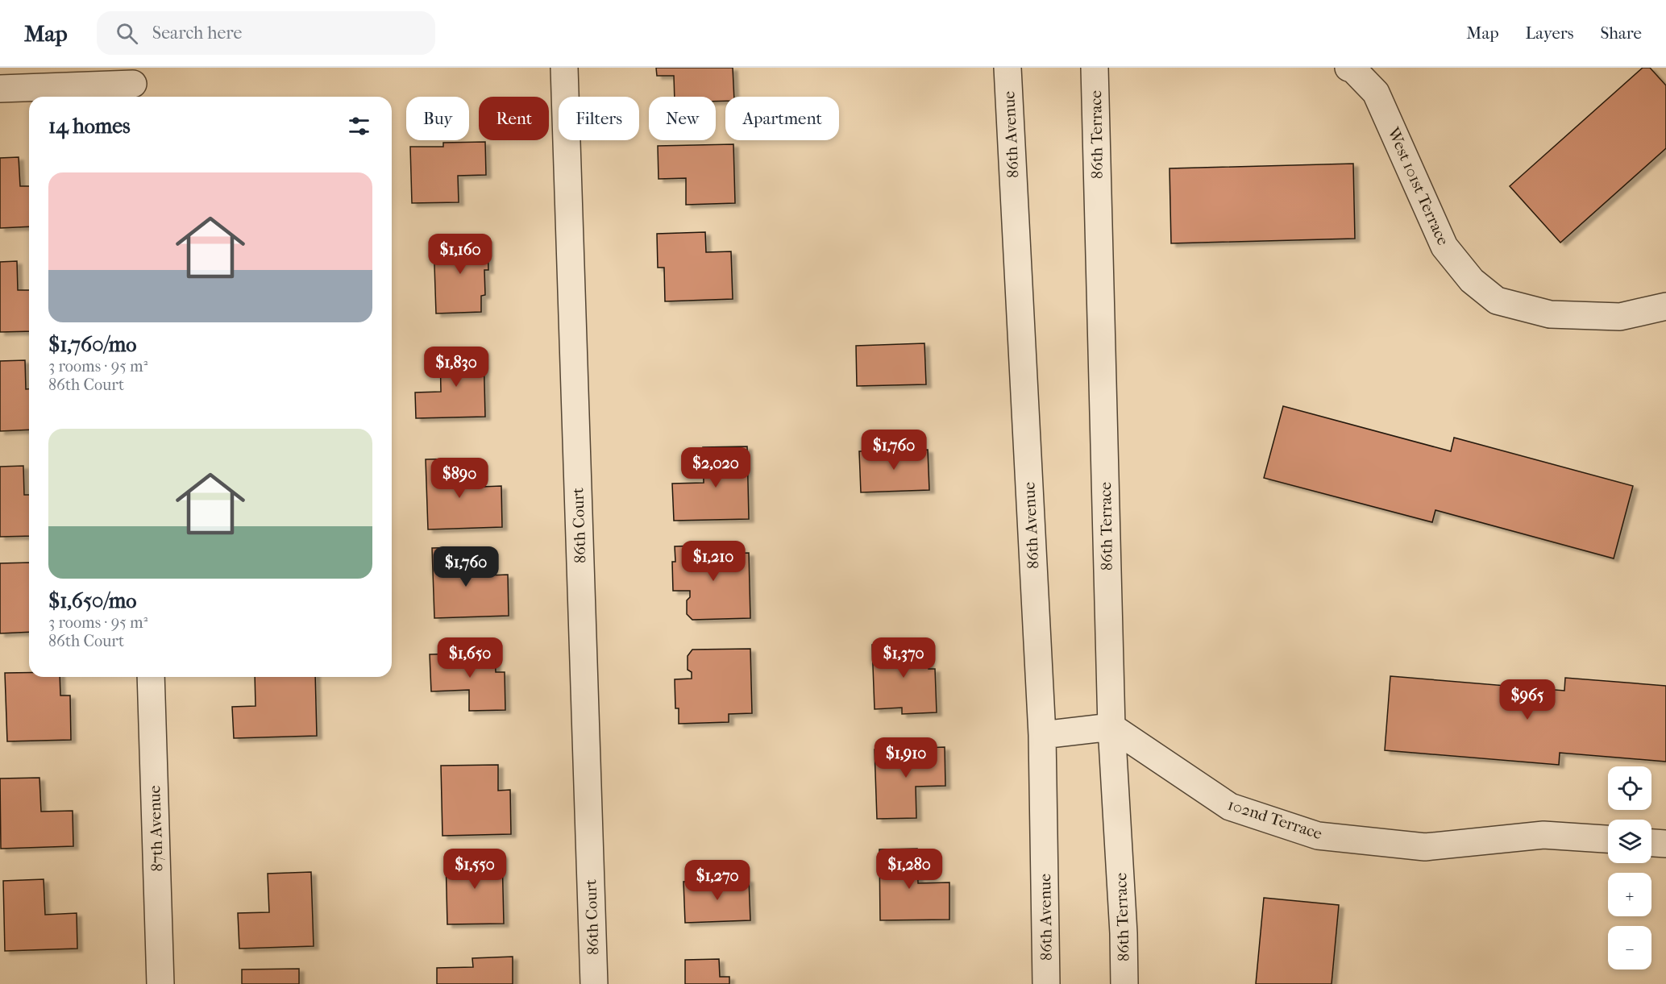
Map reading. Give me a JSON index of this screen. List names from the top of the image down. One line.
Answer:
{"streets":{"street":["86th Avenue","86th Terrace","West 101st Terrace","86th Court","102nd Terrace","87th Avenue"]},"crossings":[["86th Terrace","102nd Terrace"]],"page":{"header":"Map","search":"Search here","nav":["Map","Layers","Share"],"chip":["Buy","Rent","Filters","New","Apartment"],"heading":"14 homes","list":[{"name":"$1,760/mo","note":"3 rooms · 95 m² · 86th Court"},{"name":"$1,650/mo","note":"3 rooms · 95 m² · 86th Court"}],"price":["$1,160","$1,830","$1,760","$2,020","$890","$1,210","$1,760","$1,650","$1,370","$965","$1,910","$1,550","$1,280","$1,270"],"map_buttons":["+","−"]}}
